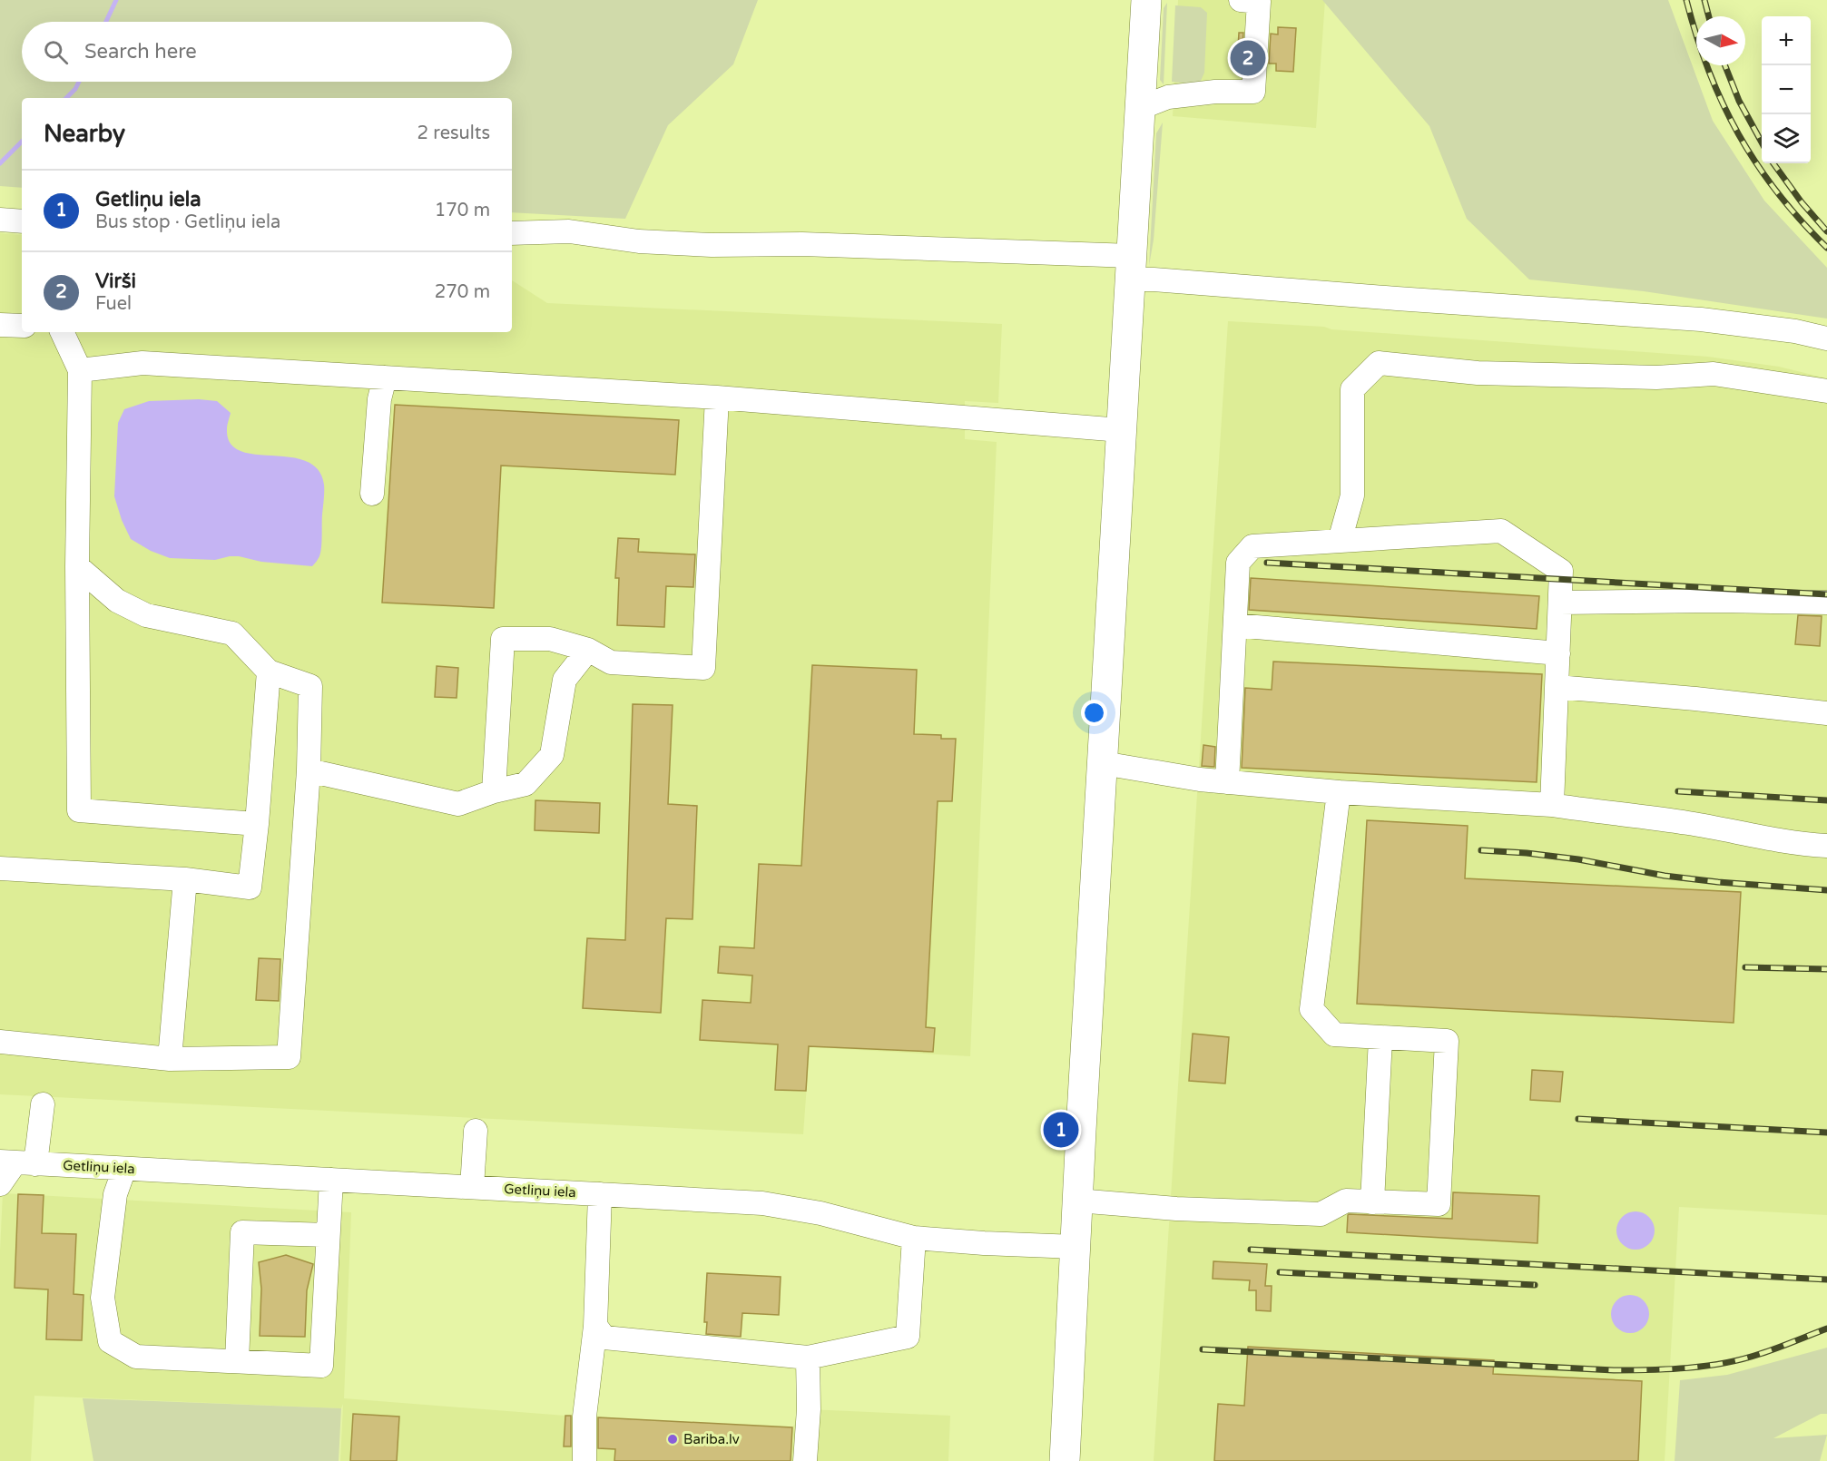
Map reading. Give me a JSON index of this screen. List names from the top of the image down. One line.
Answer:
{"streets":{"street":["Getliņu iela"]},"places":["Bariba.lv"],"north":"right","page":{"map_buttons":["+","−"],"search":"Search here","pins":["2","1"],"heading":["Nearby","2 results"],"list":[{"mark":"1","name":"Getliņu iela","note":"Bus stop · Getliņu iela","value":"170 m"},{"mark":"2","name":"Virši","note":"Fuel","value":"270 m"}]}}
